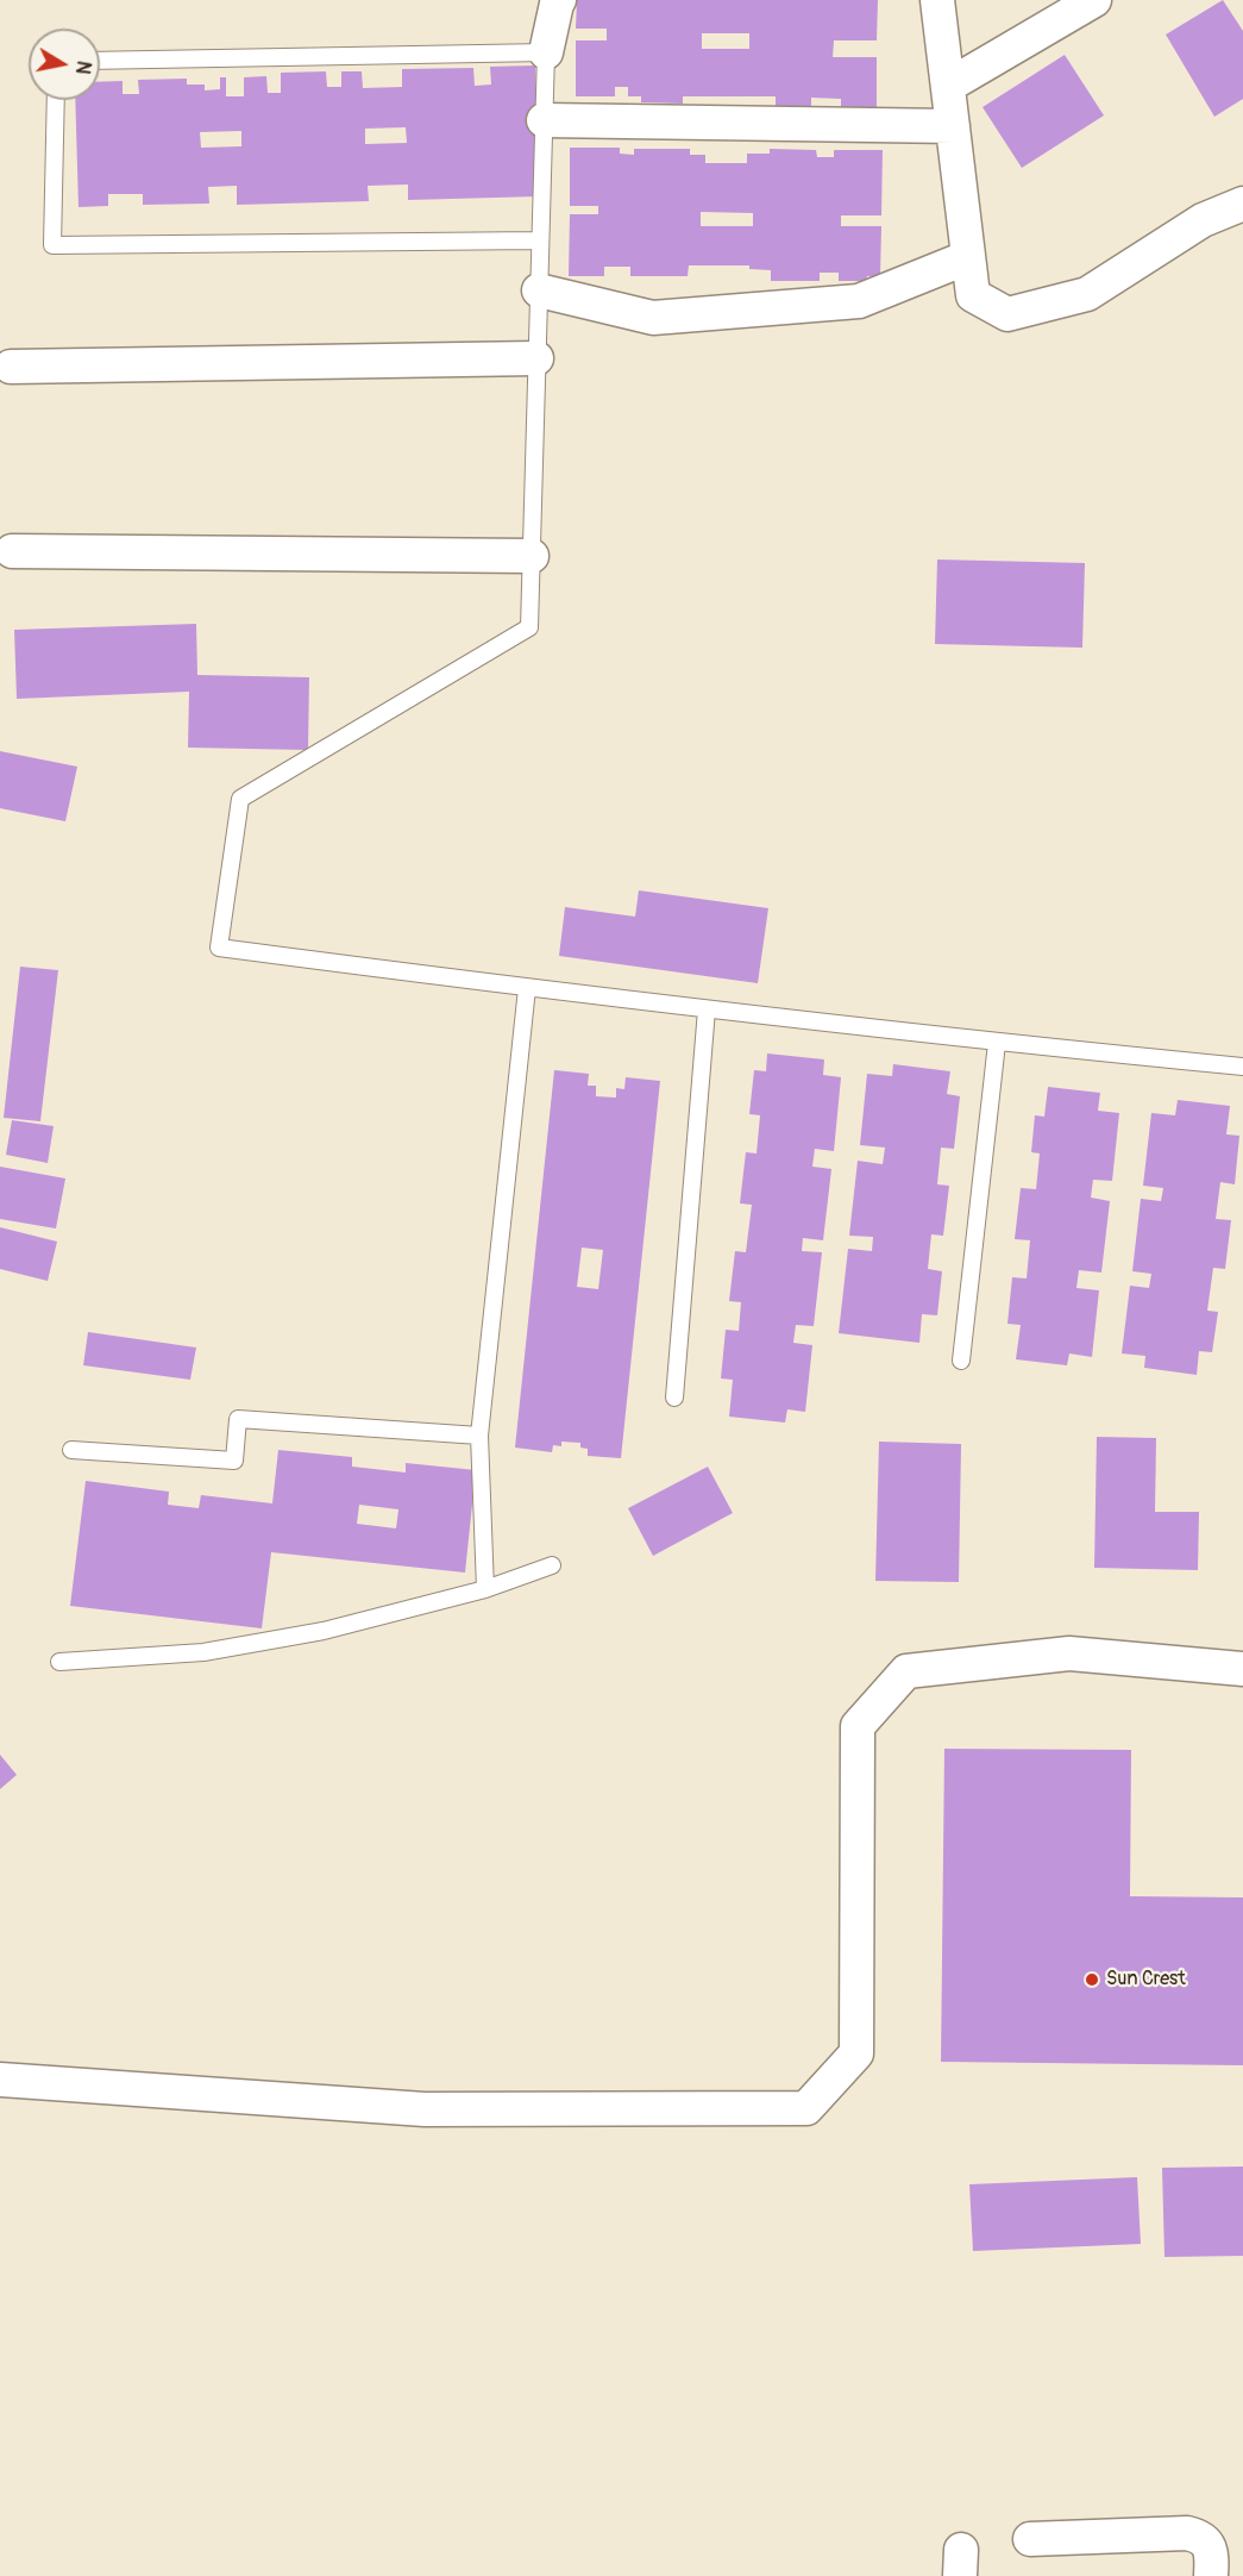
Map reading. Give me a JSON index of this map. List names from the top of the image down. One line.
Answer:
{"places":["Sun Crest"],"north":"right"}
